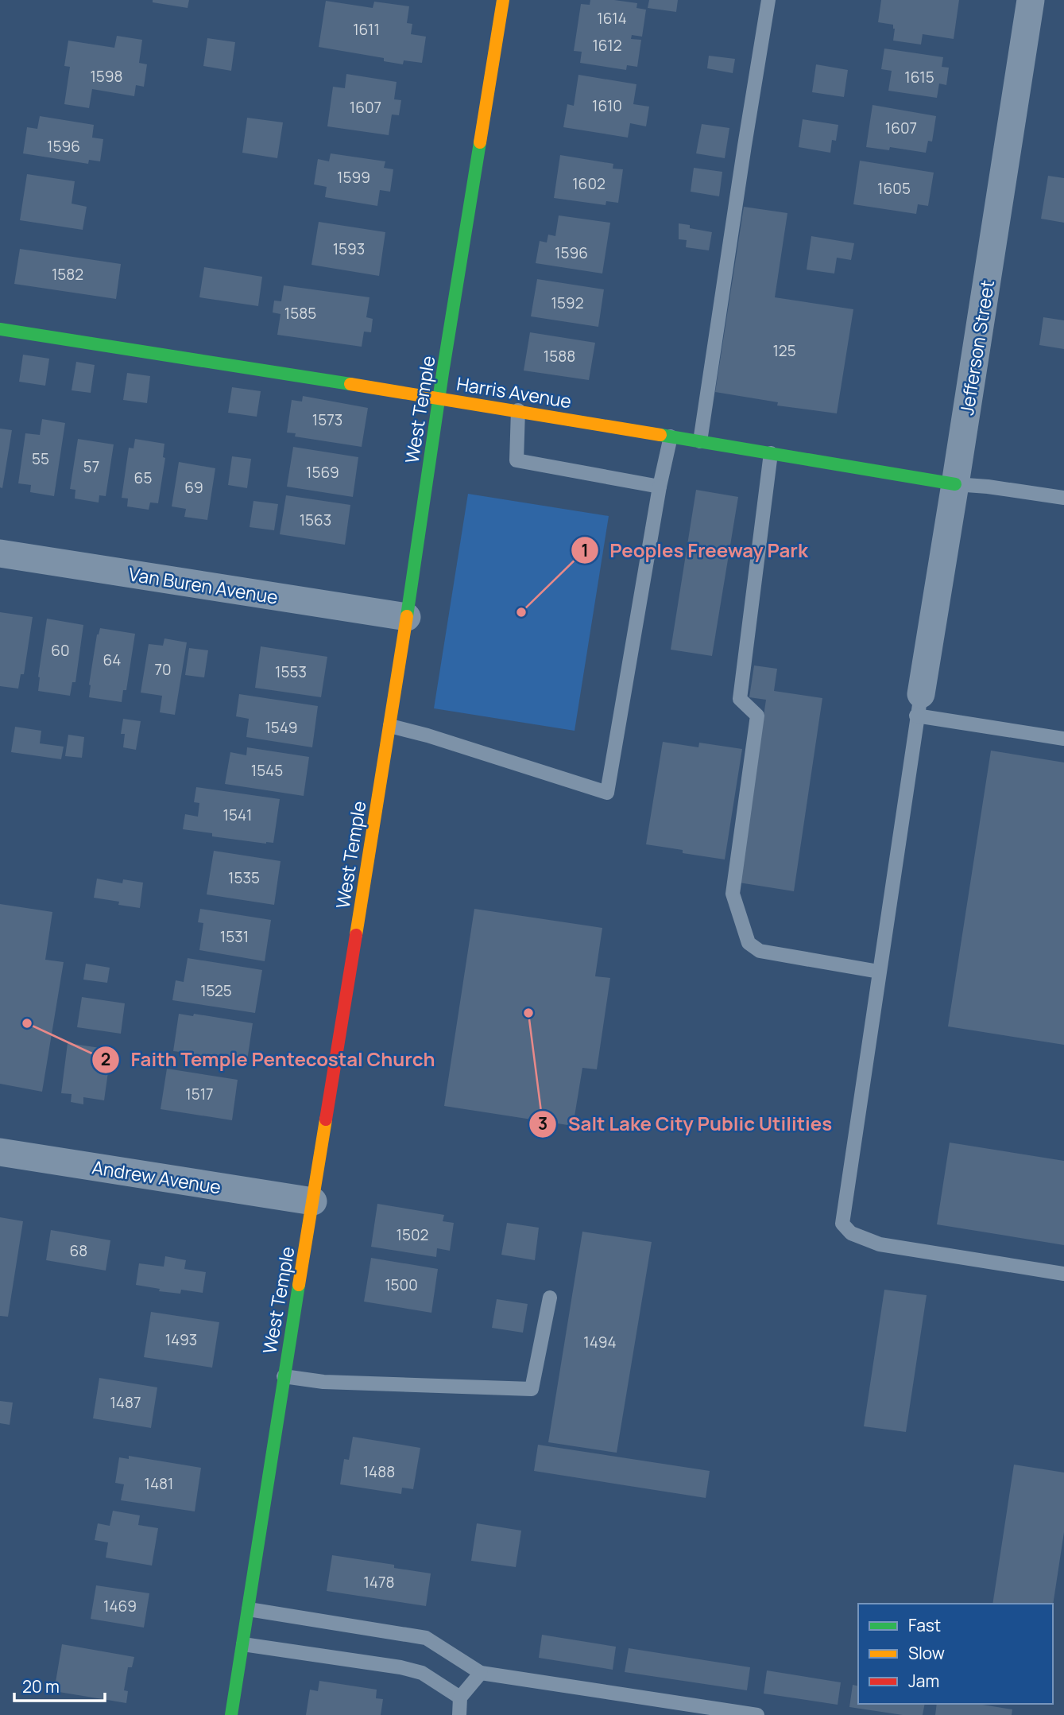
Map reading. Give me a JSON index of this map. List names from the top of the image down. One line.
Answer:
{"streets":{"street":["Jefferson Street","Harris Avenue","West Temple","Van Buren Avenue","Andrew Avenue"]},"crossings":[["Jefferson Street","Harris Avenue"],["Harris Avenue","West Temple"],["West Temple","Van Buren Avenue"],["West Temple","Andrew Avenue"]],"places":["Peoples Freeway Park","Salt Lake City Public Utilities","Faith Temple Pentecostal Church"],"house_numbers":["1614","1611","1612","1598","1615","1610","1607","1607","1596","1599","1602","1605","1593","1596","1582","1592","1585","125","1588","1573","55","57","1569","65","69","1563","60","64","70","1553","1549","1545","1541","1535","1531","1525","1517","1502","68","1500","1493","1494","1487","1488","1481","1478","1469"],"legend":["Fast","Slow","Jam"],"scale_bar":"20 m"}
